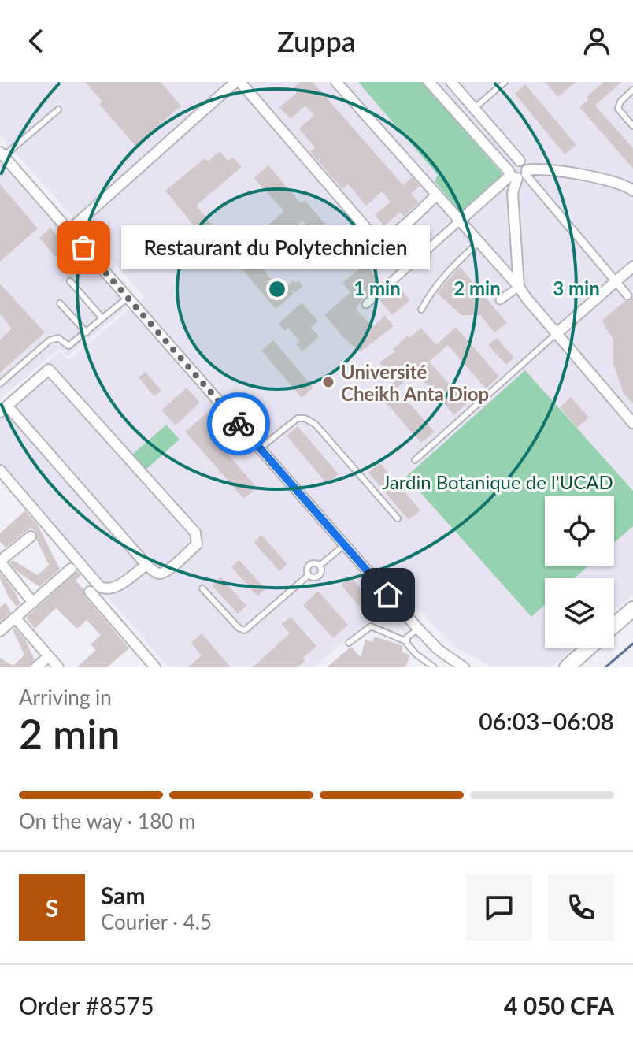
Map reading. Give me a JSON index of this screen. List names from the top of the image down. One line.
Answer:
{"parks":["Jardin Botanique de l'UCAD"],"places":["Restaurant du Polytechnicien","Université Cheikh Anta Diop"],"page":{"header":"Zuppa","bubble":"Restaurant du Polytechnicien","heading":["2 min","Arriving in","06:03–06:08"],"panel":["Sam","Courier · 4.5","Order #8575","4 050 CFA"],"bar":"On the way · 180 m","round":"S"},"rings":["1 min","2 min","3 min"]}
